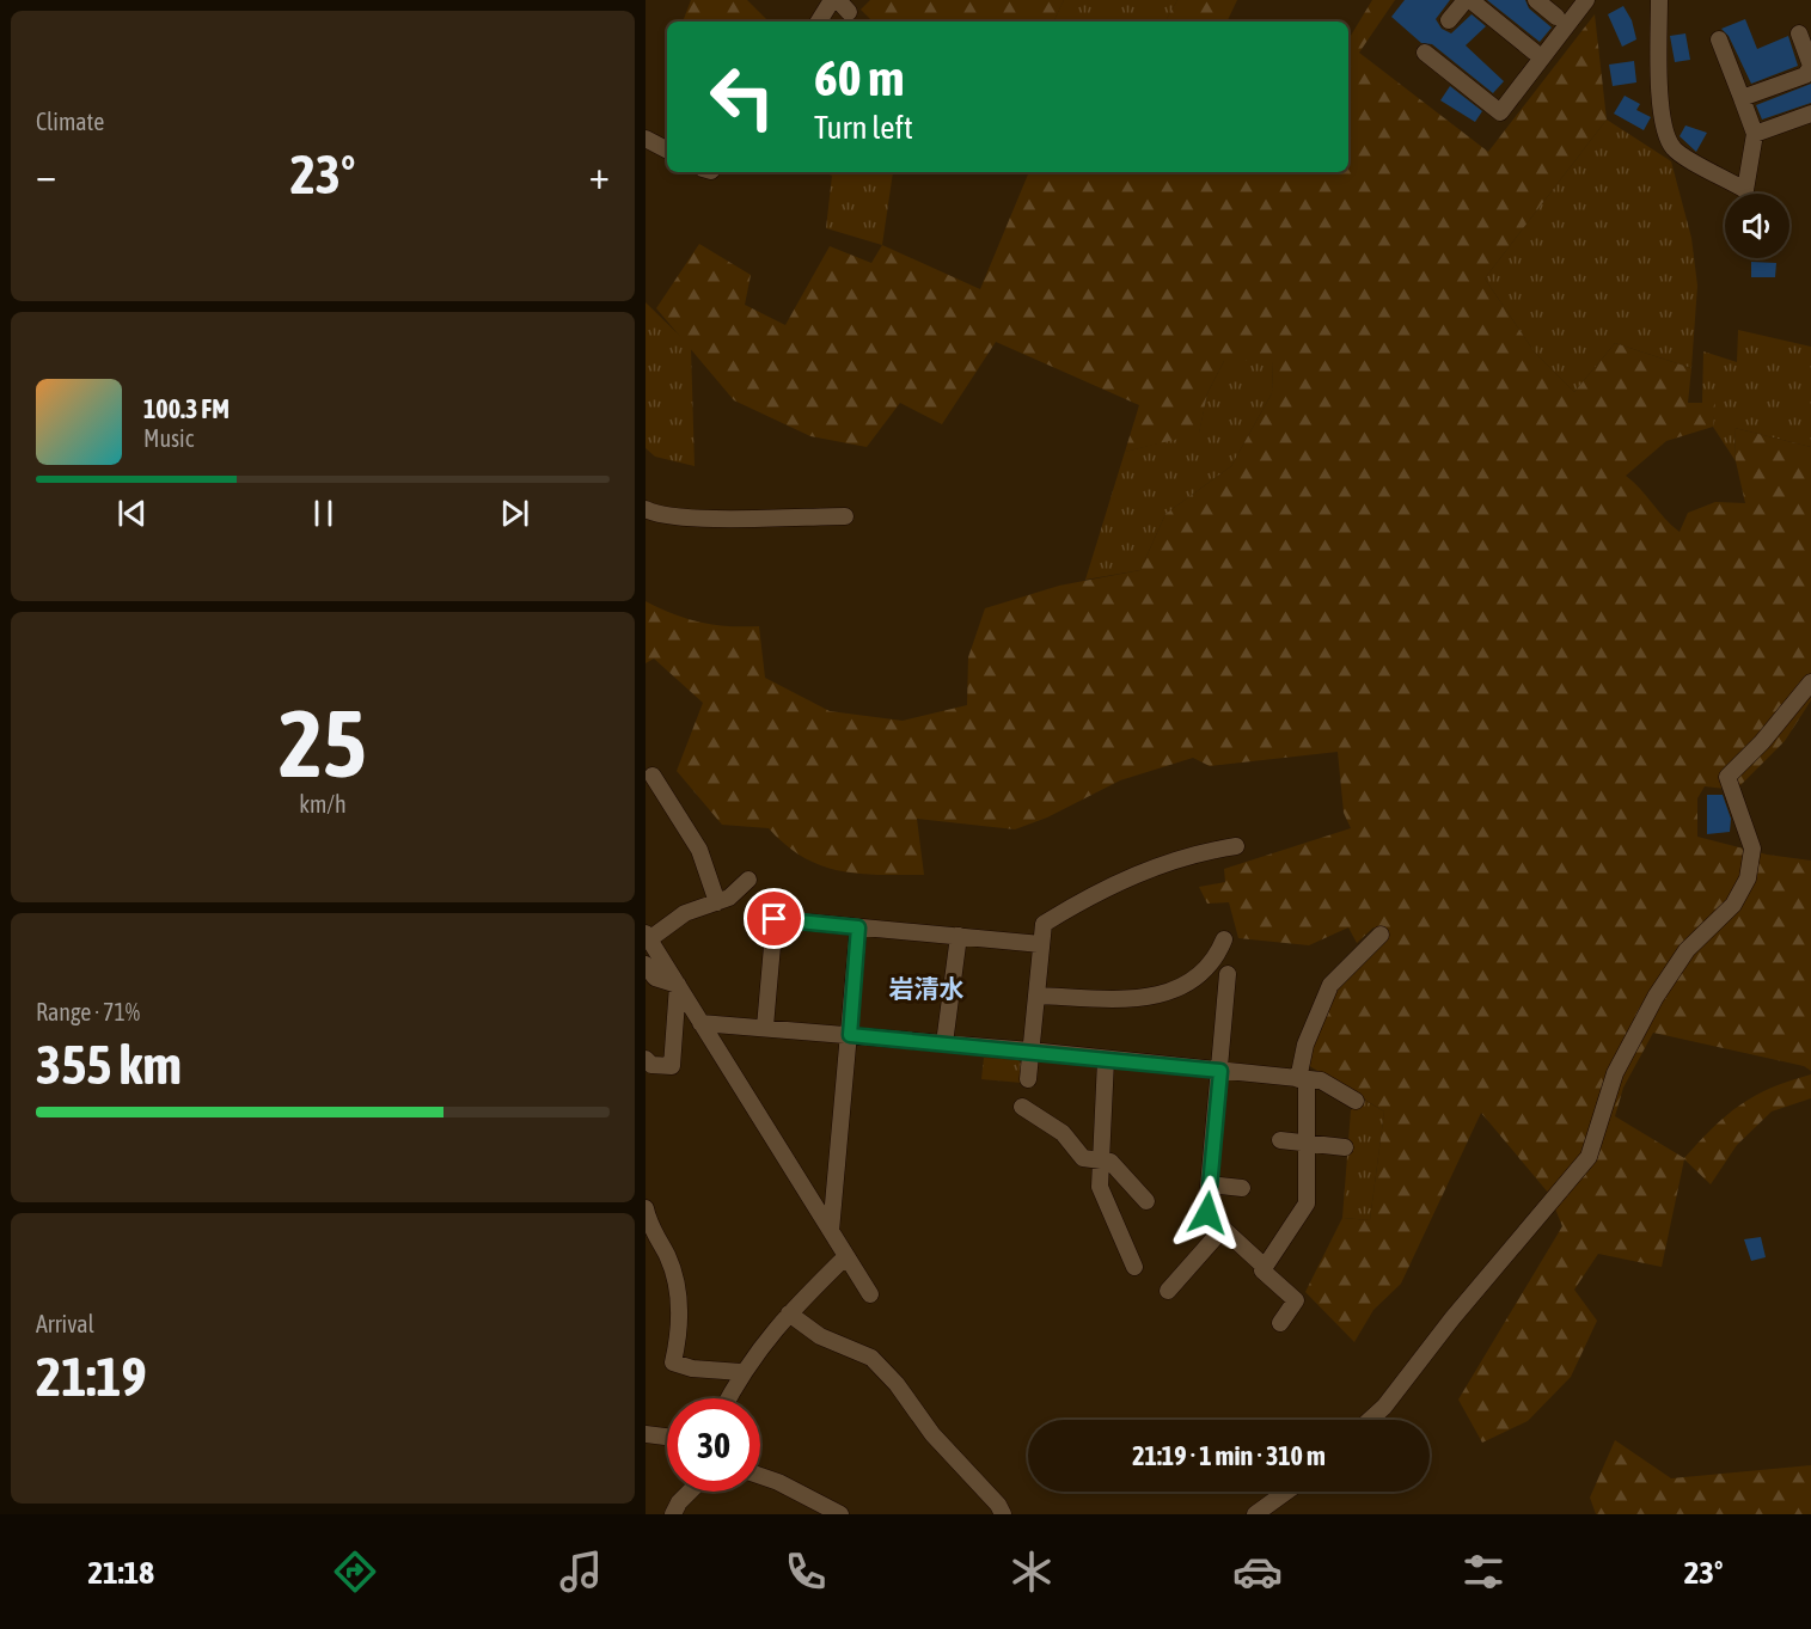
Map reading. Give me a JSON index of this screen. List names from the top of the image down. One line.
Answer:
{"districts":["岩清水"],"page":{"tile":["Climate",["25","km/h"],["Range · 71%","355 km"],["Arrival","21:19"]],"turn":["60 m","Turn left"],"heat":["−","23°","+"],"song":["100.3 FM","Music"],"limit":"30","trip":"21:19 · 1 min · 310 m","tabs":["21:18","23°"]}}
